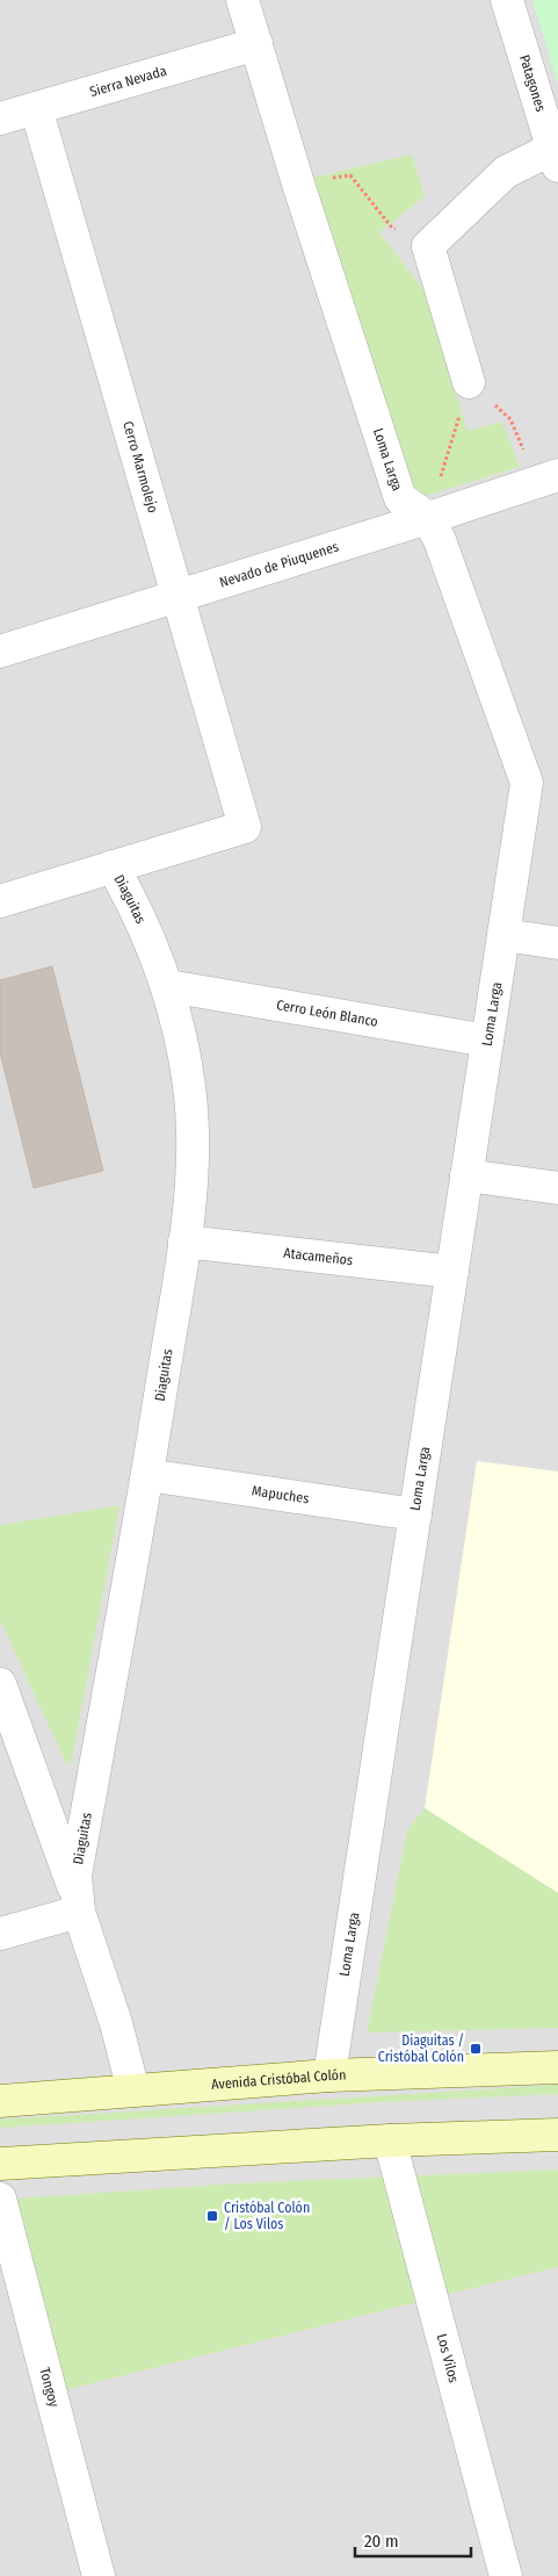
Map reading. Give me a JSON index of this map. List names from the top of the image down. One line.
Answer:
{"streets":{"street":["Sierra Nevada","Patagones","Loma Larga","Cerro Marmolejo","Nevado de Piuquenes","Diaguitas","Cerro León Blanco","Atacameños","Mapuches","Avenida Cristóbal Colón","Los Vilos","Tongoy"]},"crossings":[["Sierra Nevada","Loma Larga"],["Sierra Nevada","Cerro Marmolejo"],["Loma Larga","Nevado de Piuquenes"],["Loma Larga","Cerro León Blanco"],["Loma Larga","Atacameños"],["Loma Larga","Mapuches"],["Loma Larga","Avenida Cristóbal Colón"],["Cerro Marmolejo","Nevado de Piuquenes"],["Cerro Marmolejo","Diaguitas"],["Diaguitas","Cerro León Blanco"],["Diaguitas","Atacameños"],["Diaguitas","Mapuches"],["Diaguitas","Avenida Cristóbal Colón"]],"places":{"transit":["Diaguitas / Cristóbal Colón","Cristóbal Colón / Los Vilos"]},"scale_bar":"20 m"}
